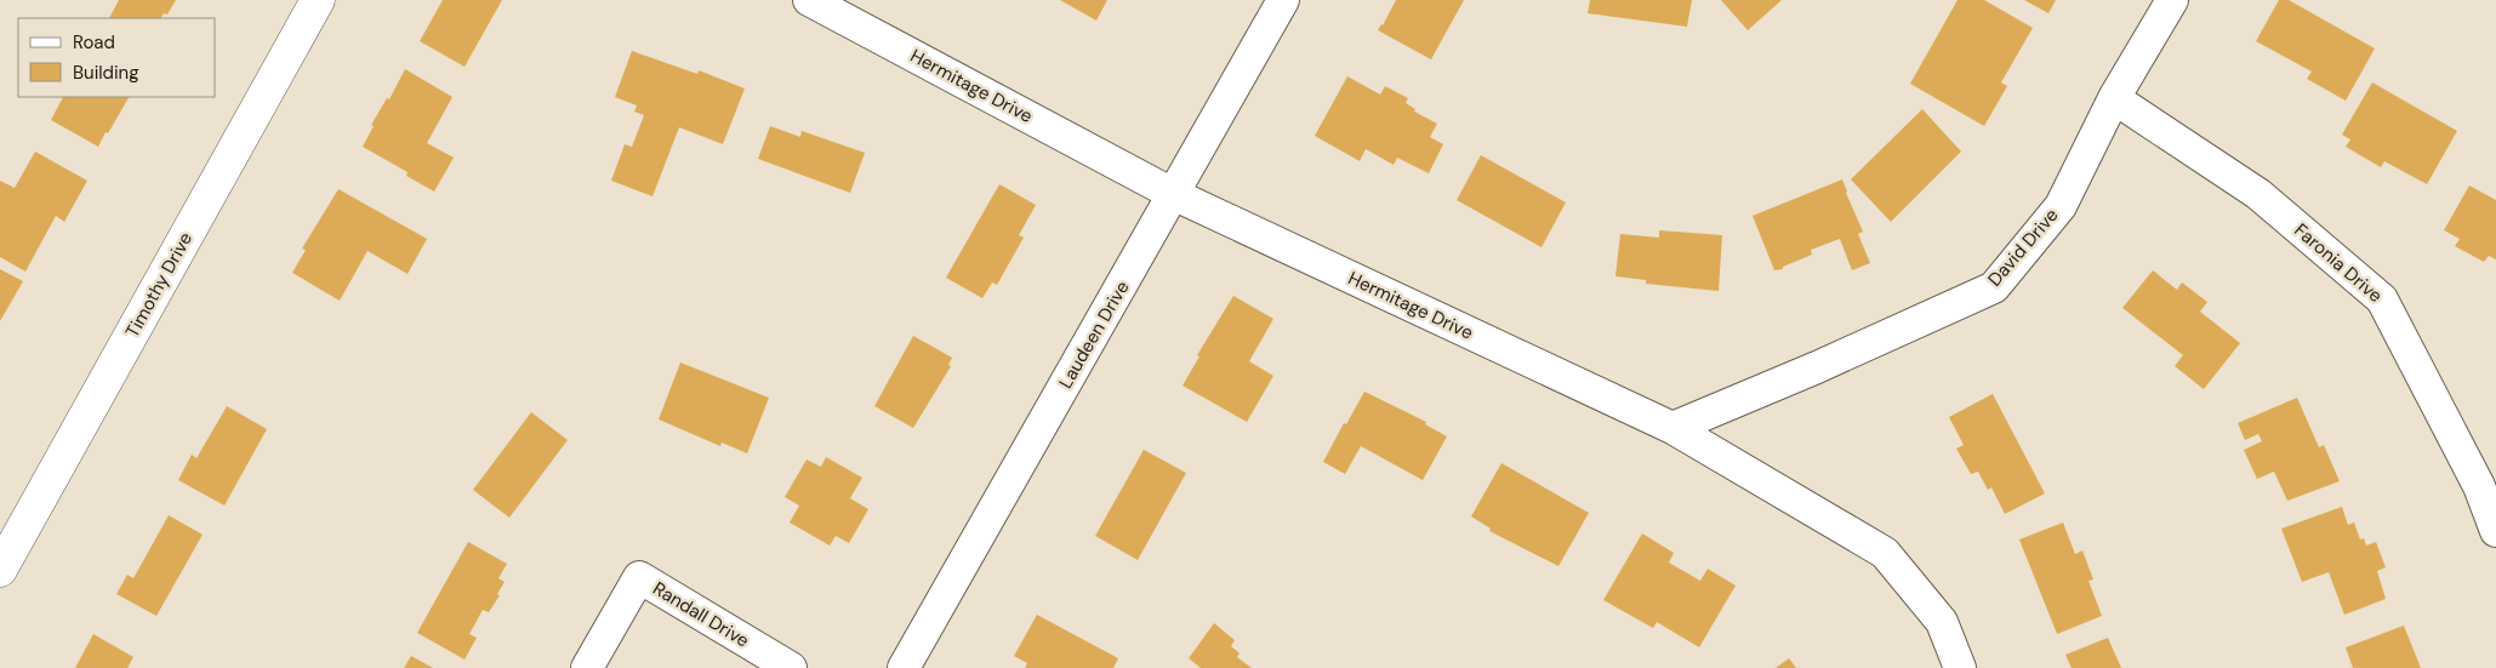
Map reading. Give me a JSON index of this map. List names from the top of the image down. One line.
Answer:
{"streets":{"street":["Hermitage Drive","David Drive","Faronia Drive","Timothy Drive","Laudeen Drive","Randall Drive"]},"crossings":[["Hermitage Drive","David Drive"],["Hermitage Drive","Laudeen Drive"],["David Drive","Faronia Drive"]],"legend":["Road","Building"]}
